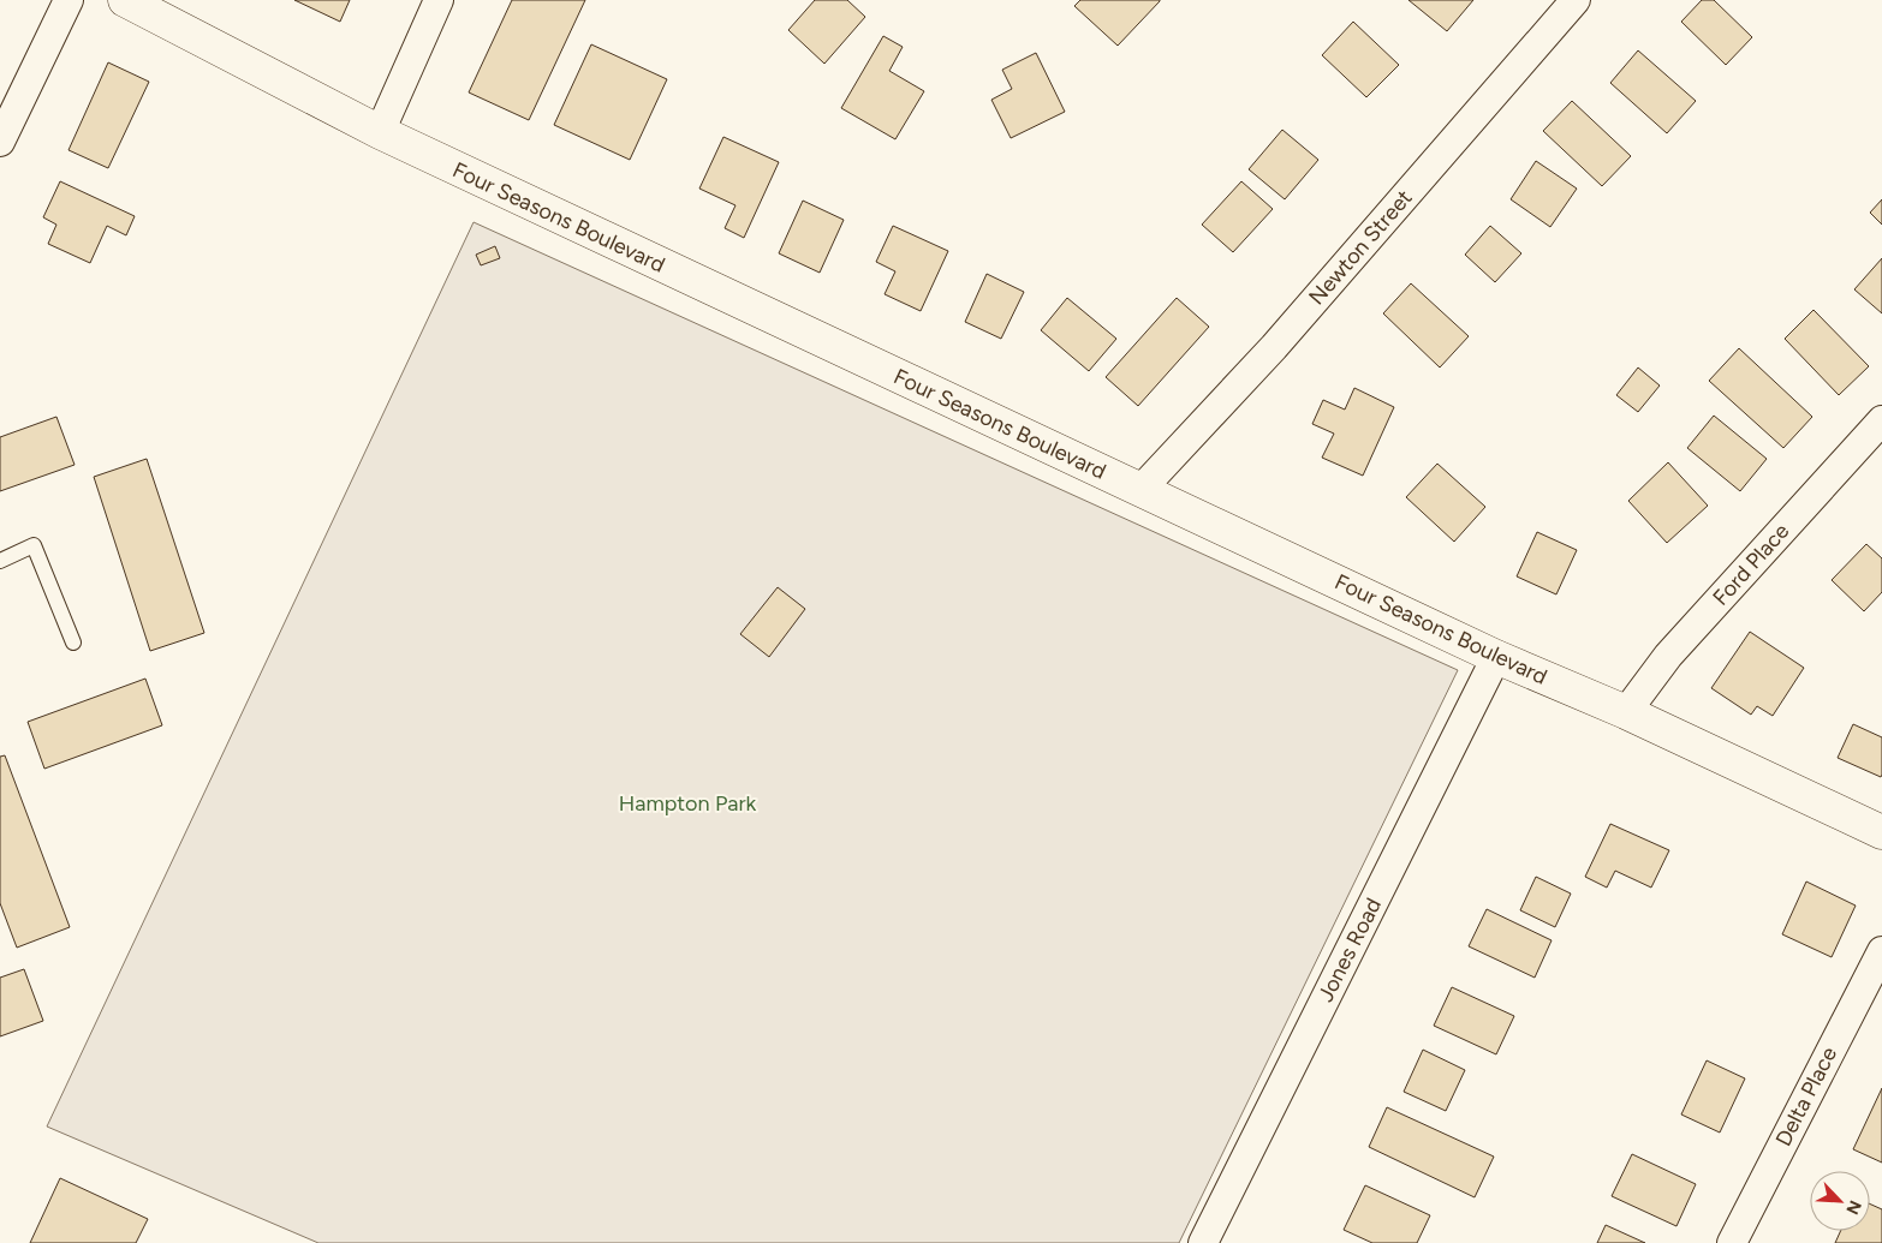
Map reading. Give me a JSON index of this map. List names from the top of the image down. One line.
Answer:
{"streets":{"street":["Four Seasons Boulevard","Newton Street","Ford Place","Jones Road","Delta Place"]},"crossings":[["Four Seasons Boulevard","Newton Street"],["Four Seasons Boulevard","Ford Place"],["Four Seasons Boulevard","Jones Road"]],"parks":["Hampton Park"],"north":"bottom right"}
